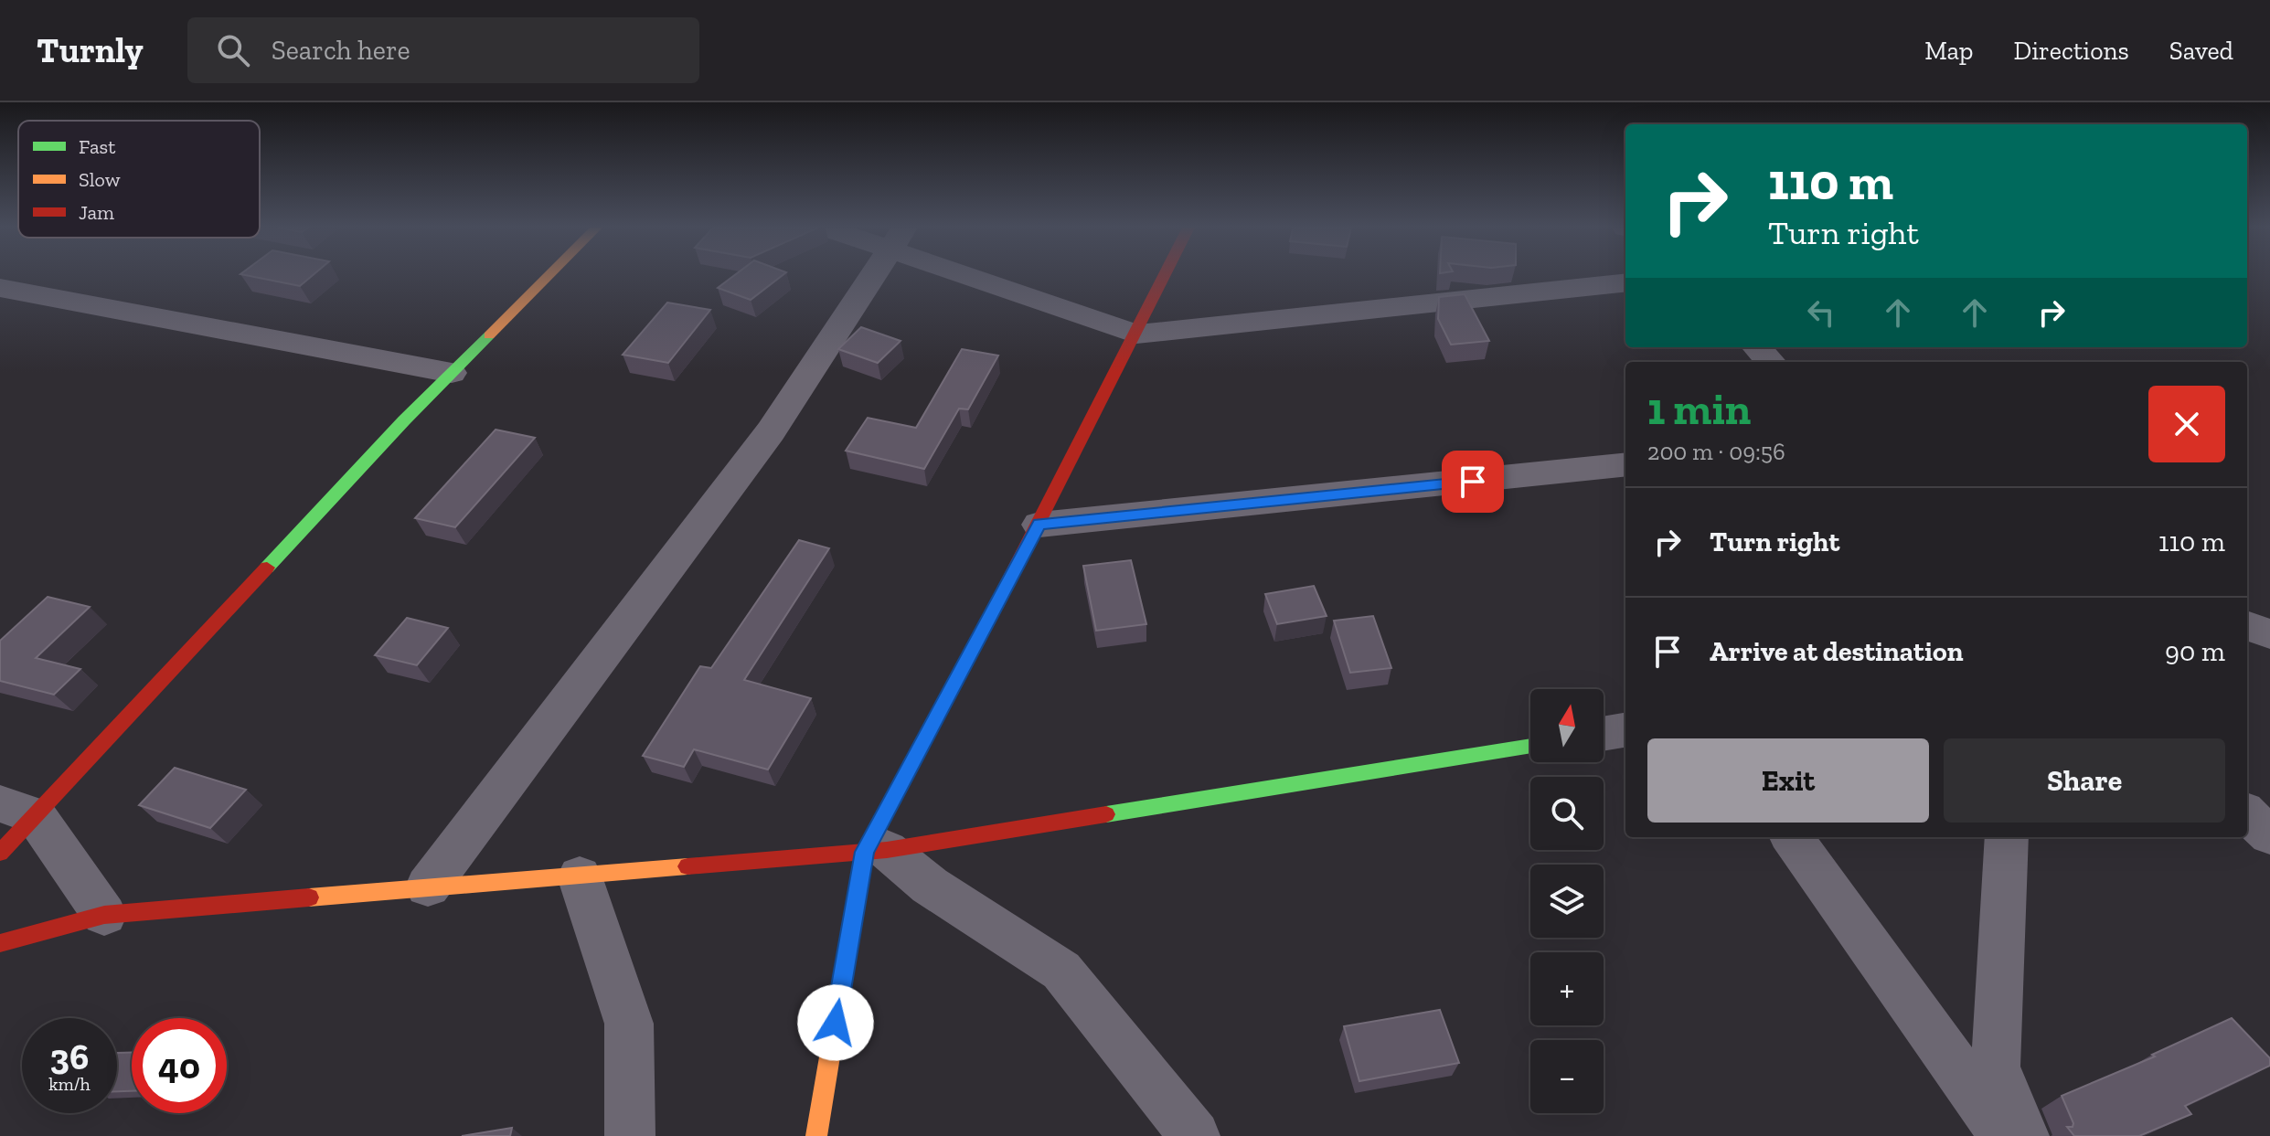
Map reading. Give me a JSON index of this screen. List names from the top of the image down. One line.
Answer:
{"legend":["Fast","Slow","Jam"],"north":"top","page":{"header":"Turnly","search":"Search here","nav":["Map","Directions","Saved"],"turn":["110 m","Turn right"],"heading":["1 min","200 m · 09:56"],"list":[{"name":"Turn right","value":"110 m"},{"name":"Arrive at destination","value":"90 m"}],"map_buttons":["+","−"],"buttons":["Exit","Share"],"speed":"36 km/h","limit":"40"}}
